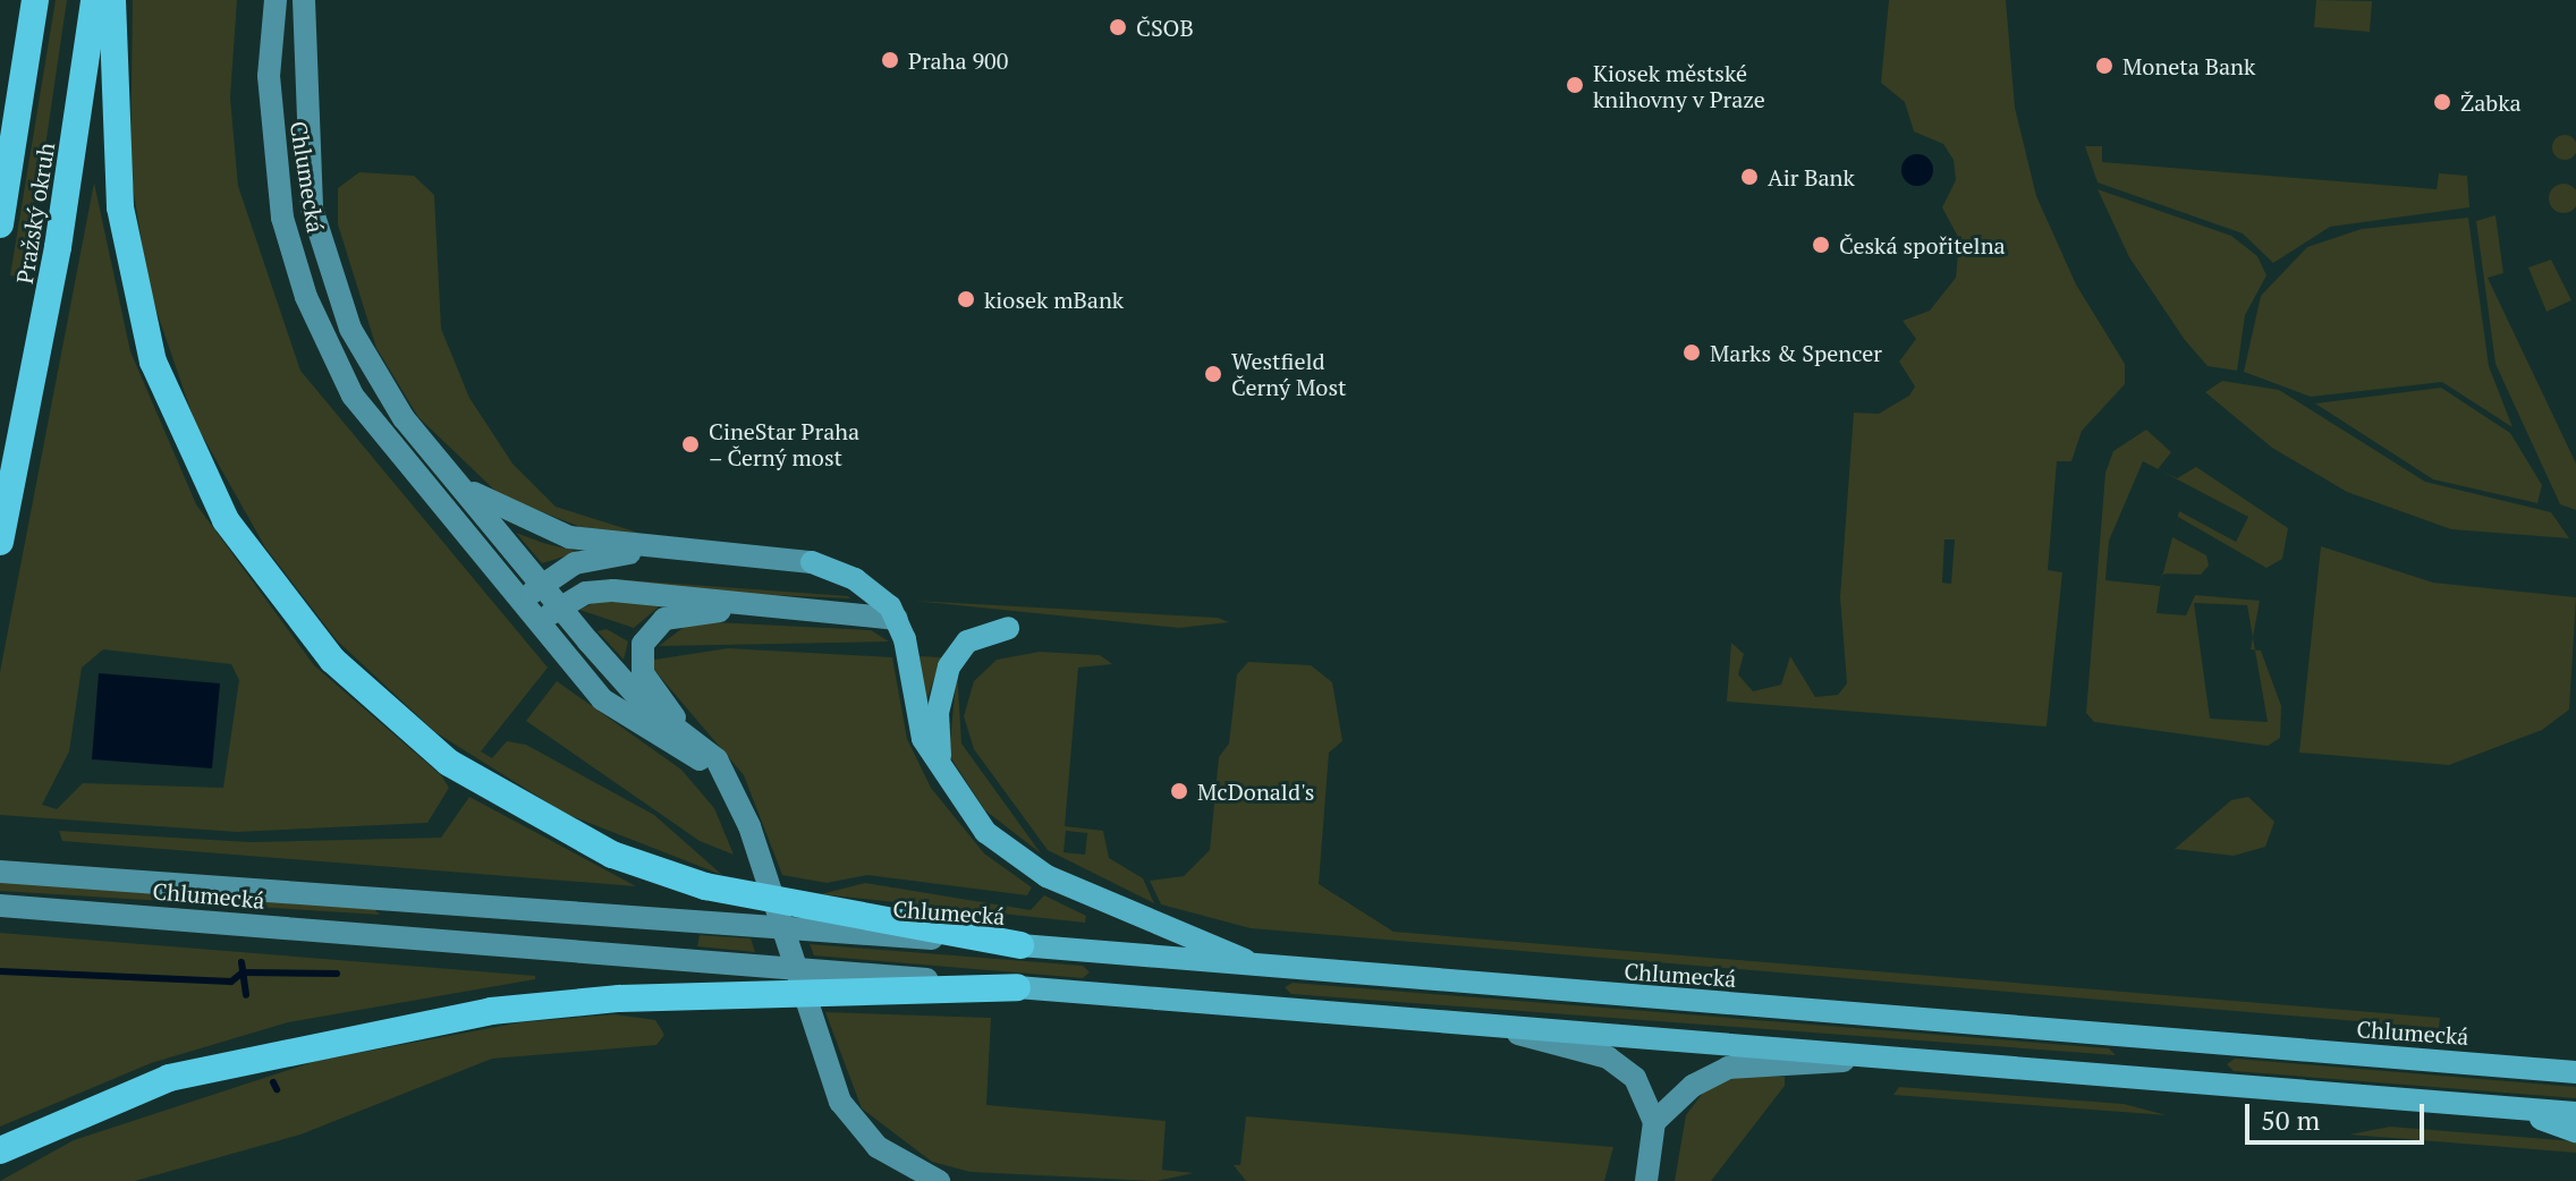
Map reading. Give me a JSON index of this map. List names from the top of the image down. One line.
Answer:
{"streets":{"highway":["Pražský okruh"],"main road":["Chlumecká"]},"places":["ČSOB","Praha 900","Moneta Bank","Kiosek městské knihovny v Praze","Žabka","Air Bank","Česká spořitelna","kiosek mBank","Marks & Spencer","Westfield Černý Most","CineStar Praha – Černý most","McDonald's"],"scale_bar":"50 m"}
